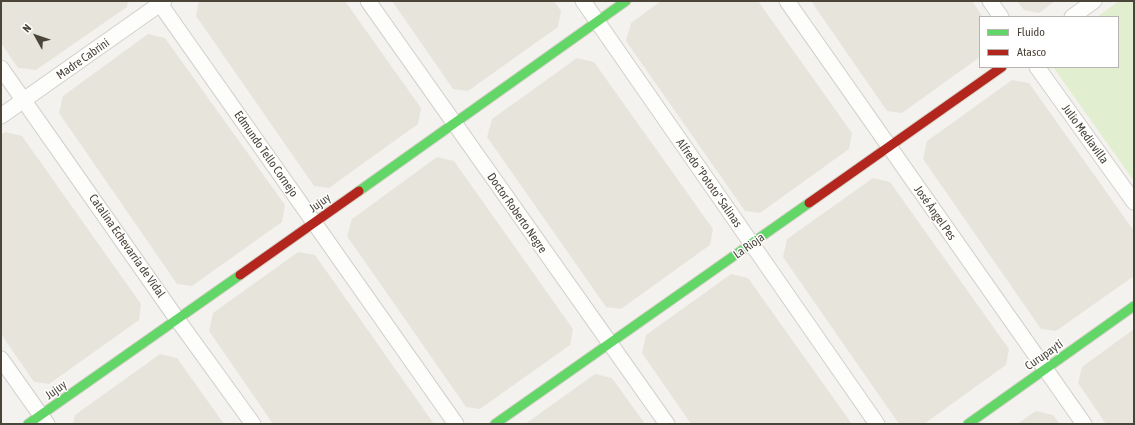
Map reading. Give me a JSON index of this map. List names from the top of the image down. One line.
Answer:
{"streets":{"street":["Madre Cabrini","Julio Mediavilla","Edmundo Tello Cornejo","Alfredo \"Pototo\" Salinas","Jujuy","Doctor Roberto Negre","José Ángel Pes","Catalina Echevarría de Vidal","La Rioja","Curupaytí"]},"crossings":[["Madre Cabrini","Edmundo Tello Cornejo"],["Madre Cabrini","Catalina Echevarría de Vidal"],["Edmundo Tello Cornejo","Jujuy"],["Alfredo \"Pototo\" Salinas","Jujuy"],["Alfredo \"Pototo\" Salinas","La Rioja"],["Jujuy","Doctor Roberto Negre"],["Jujuy","Catalina Echevarría de Vidal"],["Doctor Roberto Negre","La Rioja"],["José Ángel Pes","La Rioja"],["José Ángel Pes","Curupaytí"]],"legend":["Fluido","Atasco"],"north":"top left"}
